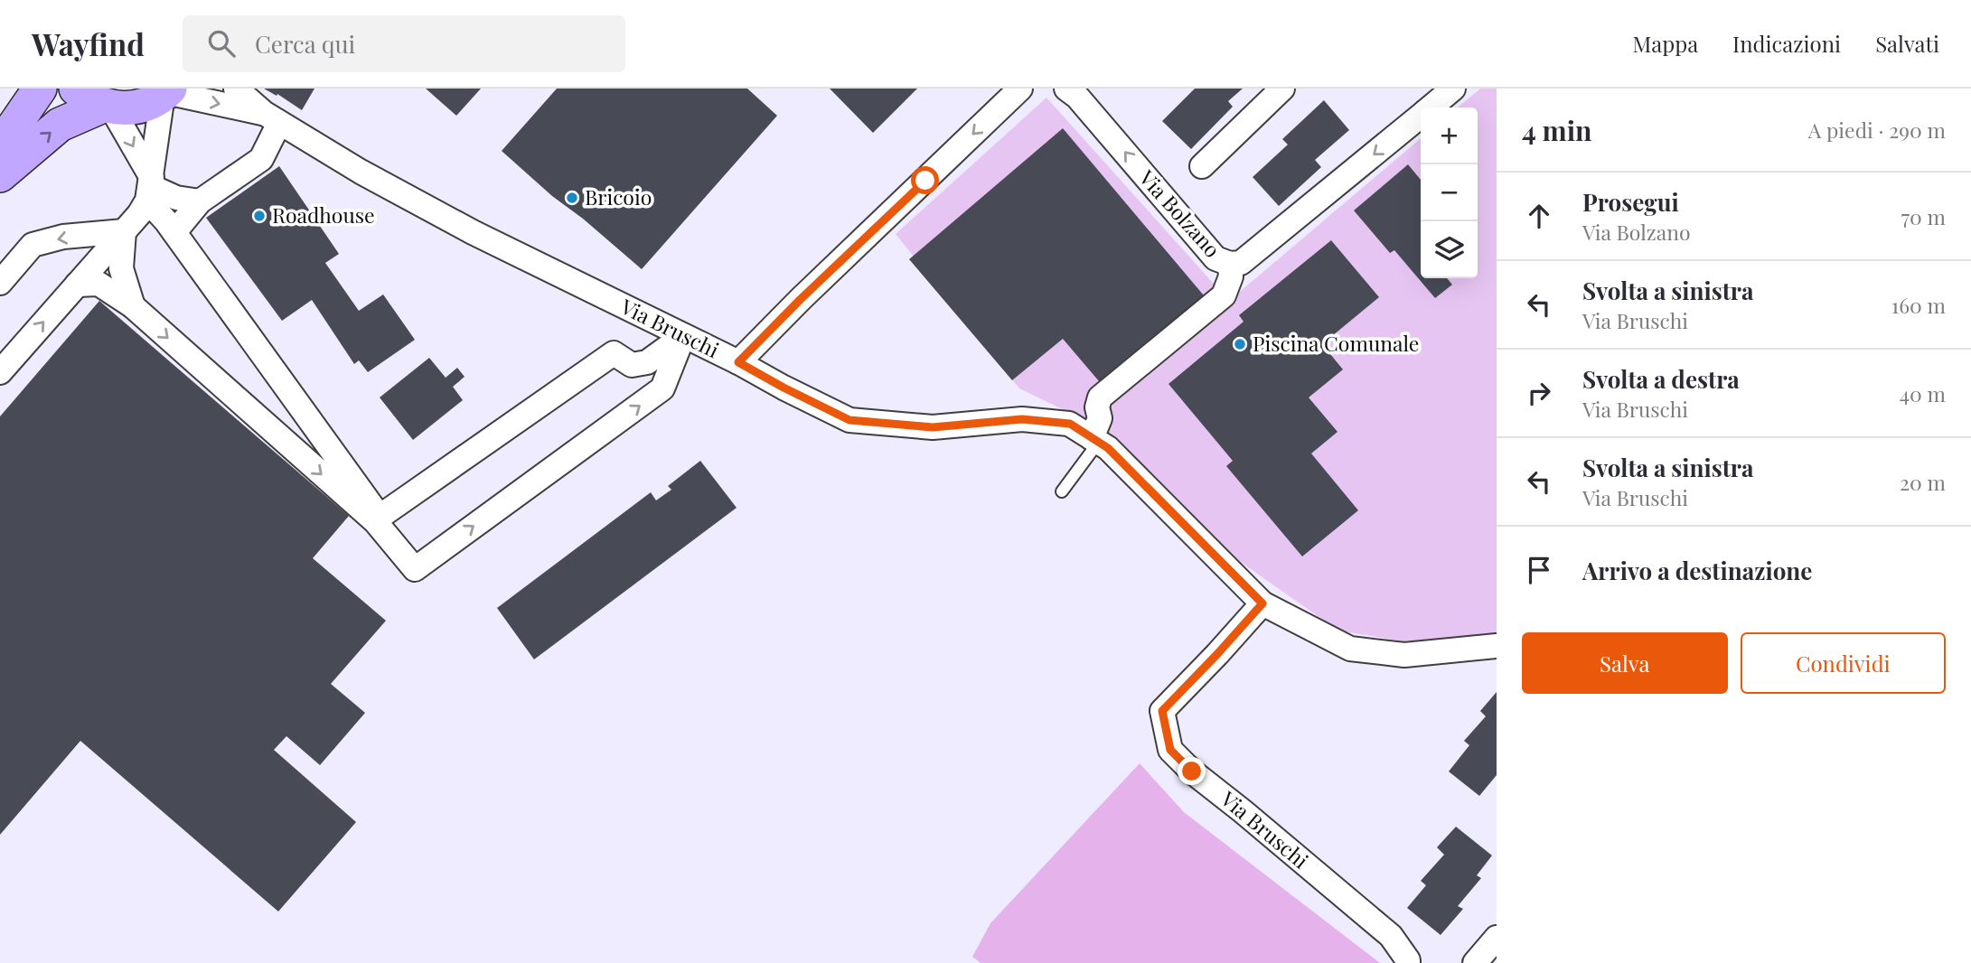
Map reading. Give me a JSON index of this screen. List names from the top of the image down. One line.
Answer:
{"streets":{"street":["Via Bolzano","Via Bruschi"]},"places":["Bricoio","Roadhouse","Piscina Comunale"],"page":{"header":"Wayfind","search":"Cerca qui","nav":["Mappa","Indicazioni","Salvati"],"heading":["4 min","A piedi · 290 m"],"map_buttons":["+","−"],"list":[["Prosegui","Via Bolzano","70 m"],["Svolta a sinistra","Via Bruschi","160 m"],["Svolta a destra","Via Bruschi","40 m"],["Svolta a sinistra","Via Bruschi","20 m"],"Arrivo a destinazione"],"buttons":["Salva","Condividi"]}}
